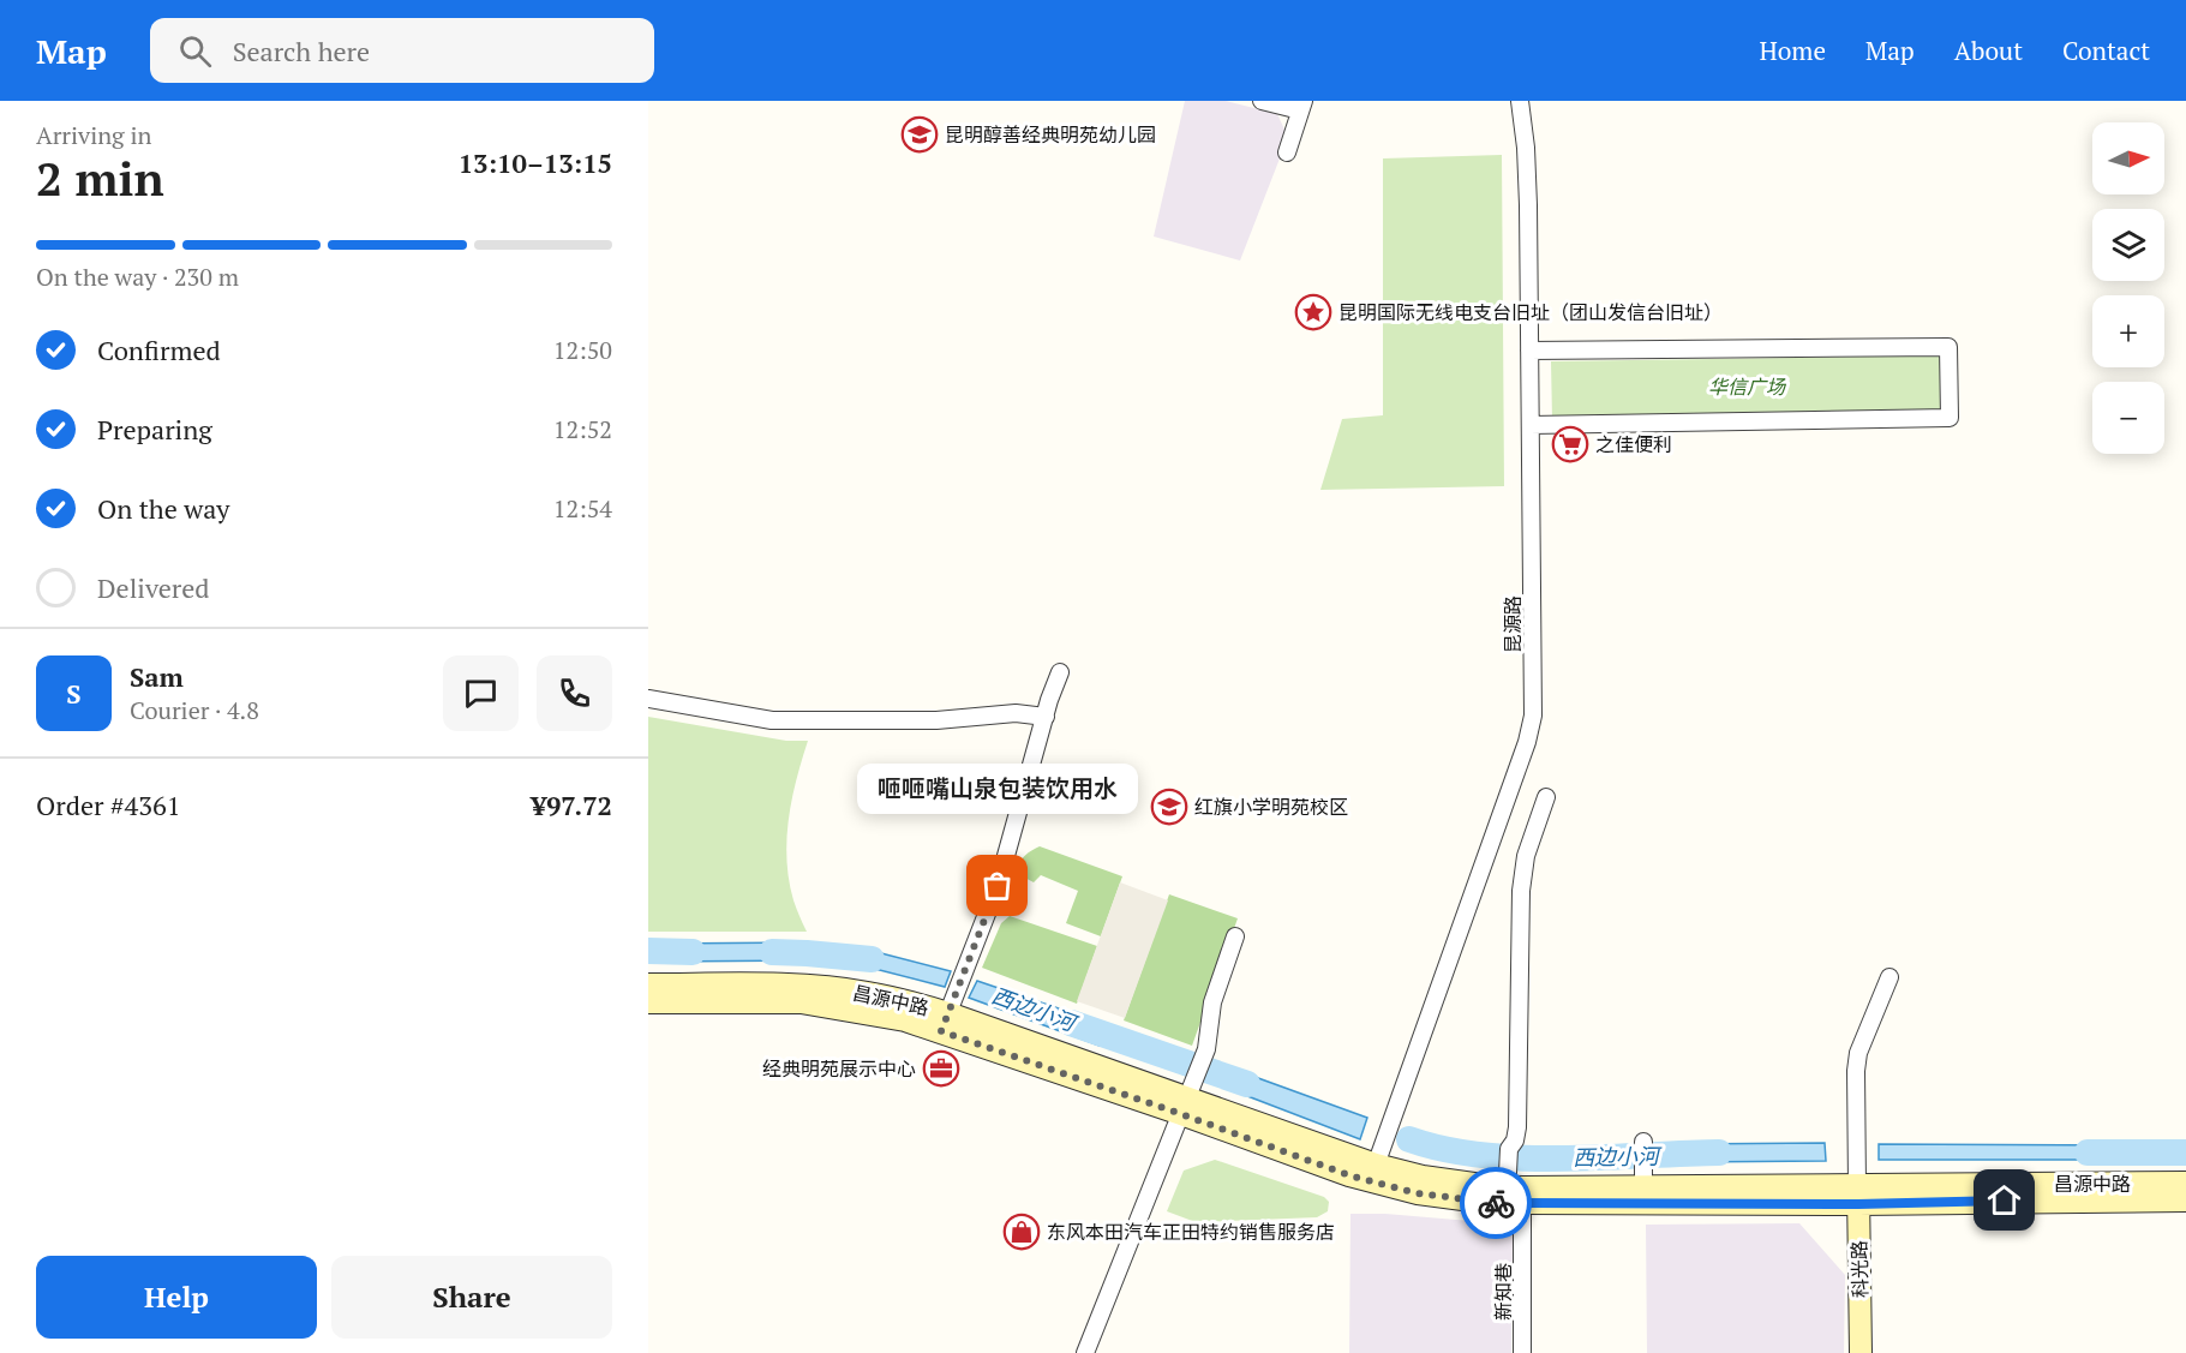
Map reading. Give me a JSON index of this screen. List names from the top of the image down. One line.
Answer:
{"streets":{"main road":["昌源中路","科光路"],"street":["昆源路","新知巷"]},"crossings":[["昆源路","昌源中路"],["昌源中路","科光路"],["昌源中路","新知巷"]],"water":["西边小河"],"parks":["华信广场"],"places":{"school or university":["昆明醇善经典明苑幼儿园","红旗小学明苑校区"],"place":["昆明国际无线电支台旧址（团山发信台旧址）"],"supermarket":["之佳便利"],"other":["咂咂嘴山泉包装饮用水"],"office":["经典明苑展示中心"],"shop":["东风本田汽车正田特约销售服务店"]},"north":"right","page":{"header":"Map","search":"Search here","nav":["Home","Map","About","Contact"],"heading":["2 min","Arriving in","13:10–13:15"],"panel":["Sam","Courier · 4.8","Order #4361","¥97.72"],"map_buttons":["+","−"],"bar":"On the way · 230 m","list":[["Confirmed","12:50"],["Preparing","12:52"],["On the way","12:54"],"Delivered"],"round":"S","bubble":"咂咂嘴山泉包装饮用水","buttons":["Help","Share"]}}
